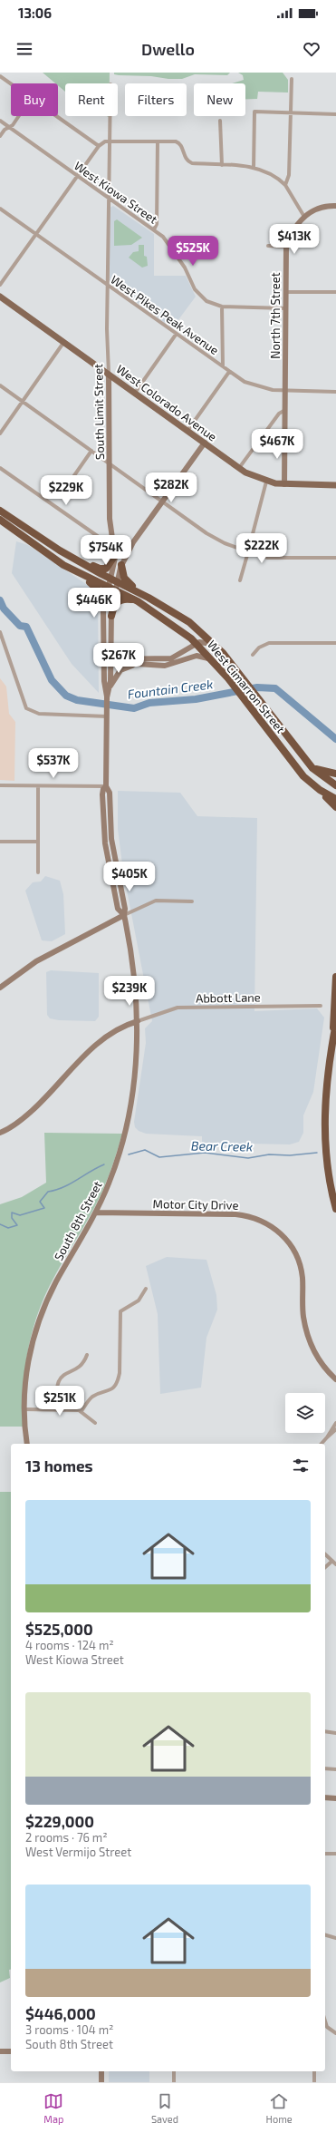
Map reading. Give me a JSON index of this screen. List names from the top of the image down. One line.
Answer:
{"streets":{"highway":["West Cimarron Street"],"main road":["North 7th Street","West Colorado Avenue","South Limit Street","Motor City Drive","South 8th Street"],"street":["West Kiowa Street","West Pikes Peak Avenue","Abbott Lane"]},"crossings":[["West Kiowa Street","North 7th Street"],["West Kiowa Street","South Limit Street"],["West Pikes Peak Avenue","North 7th Street"],["West Pikes Peak Avenue","South Limit Street"],["North 7th Street","West Colorado Avenue"],["West Colorado Avenue","South Limit Street"],["West Colorado Avenue","South 8th Street"],["South Limit Street","West Cimarron Street"],["South Limit Street","South 8th Street"],["West Cimarron Street","South 8th Street"],["Abbott Lane","South 8th Street"],["Motor City Drive","South 8th Street"]],"water":["Fountain Creek","Bear Creek"],"page":{"status":"13:06","header":"Dwello","chip":["Buy","Rent","Filters","New"],"price":["$413K","$525K","$467K","$282K","$229K","$222K","$754K","$446K","$267K","$537K","$405K","$239K","$251K"],"heading":"13 homes","list":[{"name":"$525,000","note":"4 rooms · 124 m² · West Kiowa Street"},{"name":"$229,000","note":"2 rooms · 76 m² · West Vermijo Street"},{"name":"$446,000","note":"3 rooms · 104 m² · South 8th Street"}],"tabs":["Map","Saved","Home"]}}
